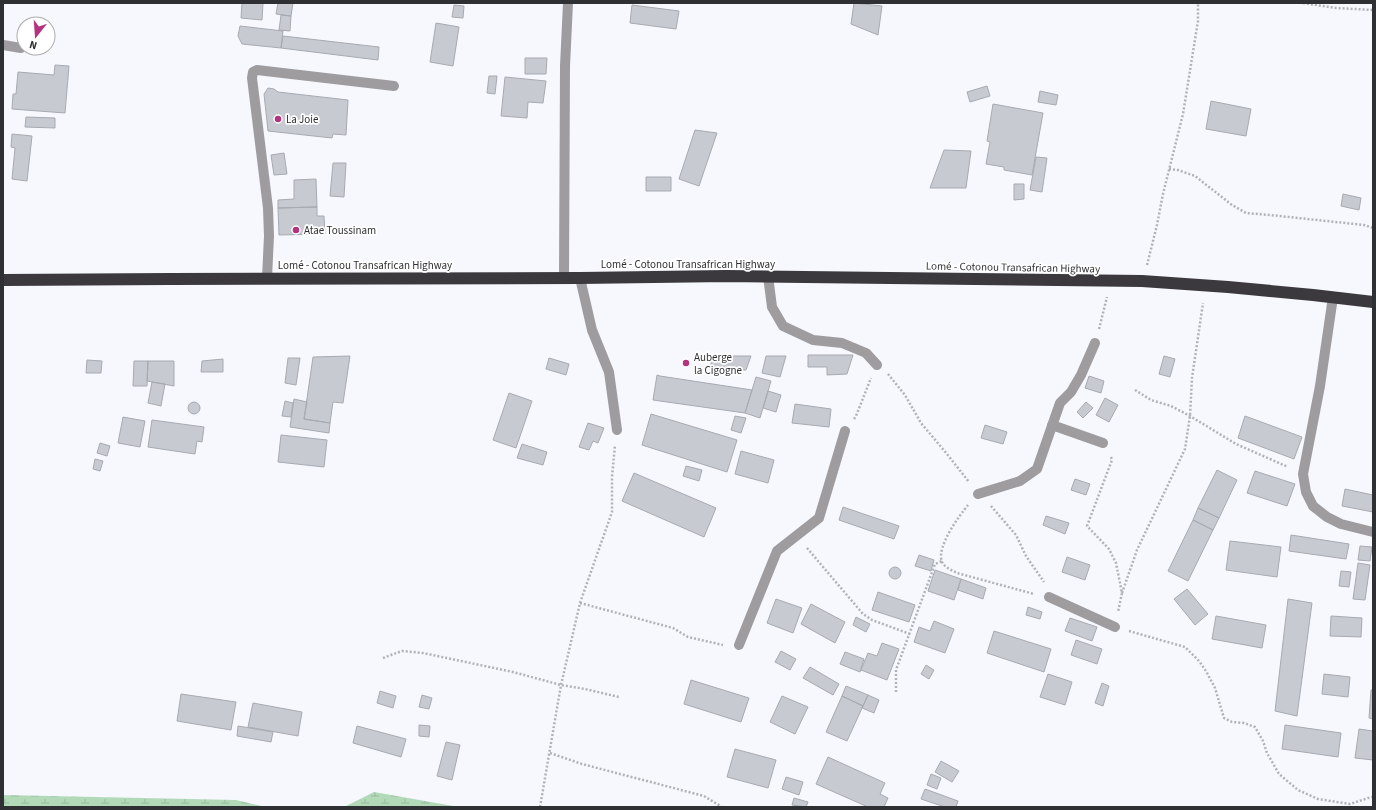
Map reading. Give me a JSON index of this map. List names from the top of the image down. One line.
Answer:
{"streets":{"highway":["Lomé - Cotonou Transafrican Highway"]},"places":["La Joie","Atae Toussinam","Auberge la Cigogne"],"north":"bottom"}
